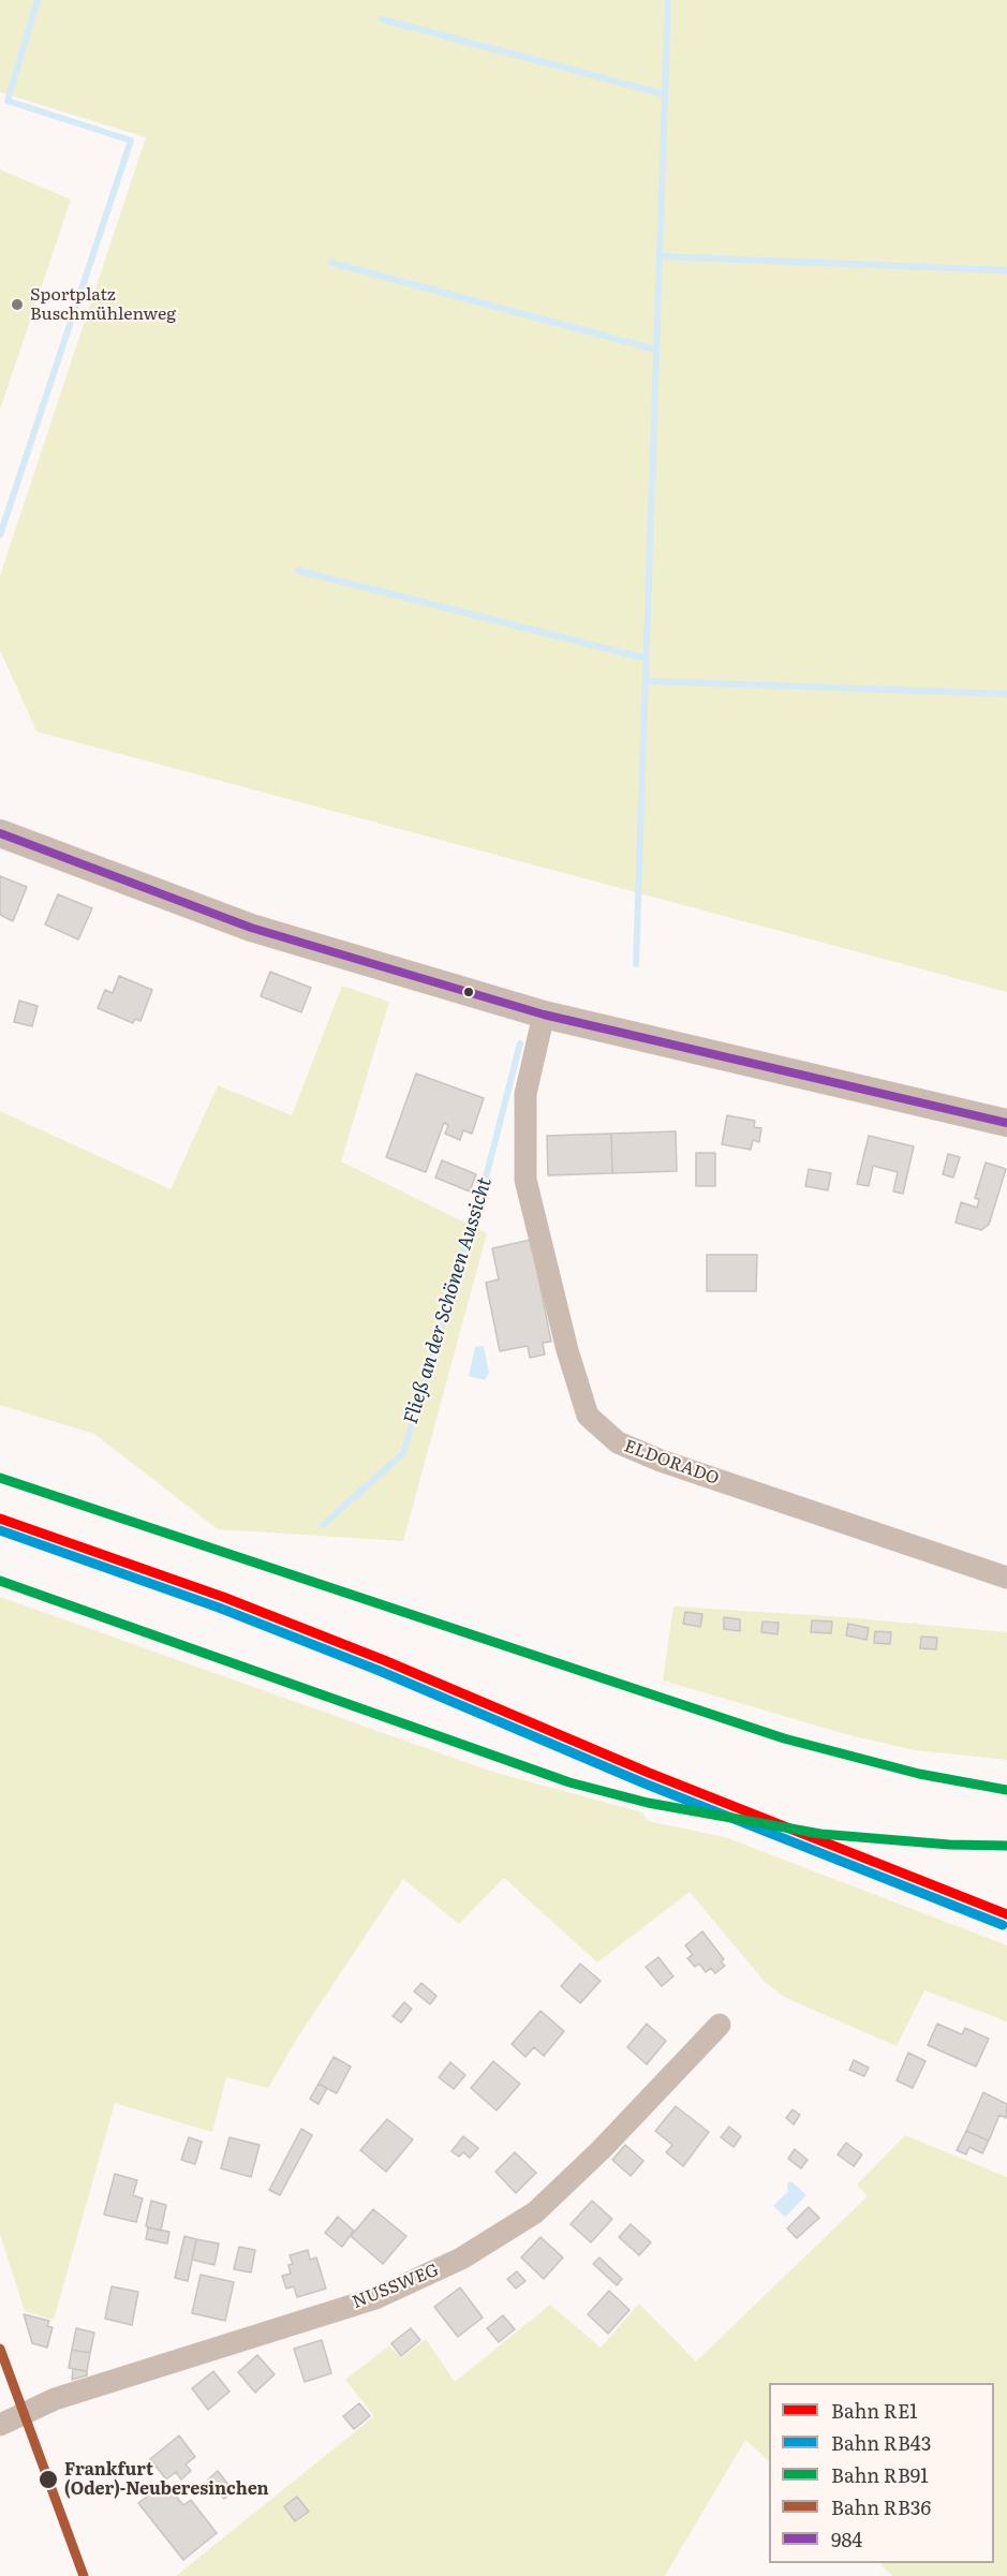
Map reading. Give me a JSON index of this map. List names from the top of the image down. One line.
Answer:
{"streets":{"street":["ELDORADO","NUSSWEG"]},"water":["Fließ an der Schönen Aussicht"],"places":["Sportplatz Buschmühlenweg","Frankfurt (Oder)-Neuberesinchen"],"lines":["transit line 984","rail line RB91","rail line RE1","rail line RB43","rail line RB36"],"legend":["Bahn RE1","Bahn RB43","Bahn RB91","Bahn RB36","984"]}
